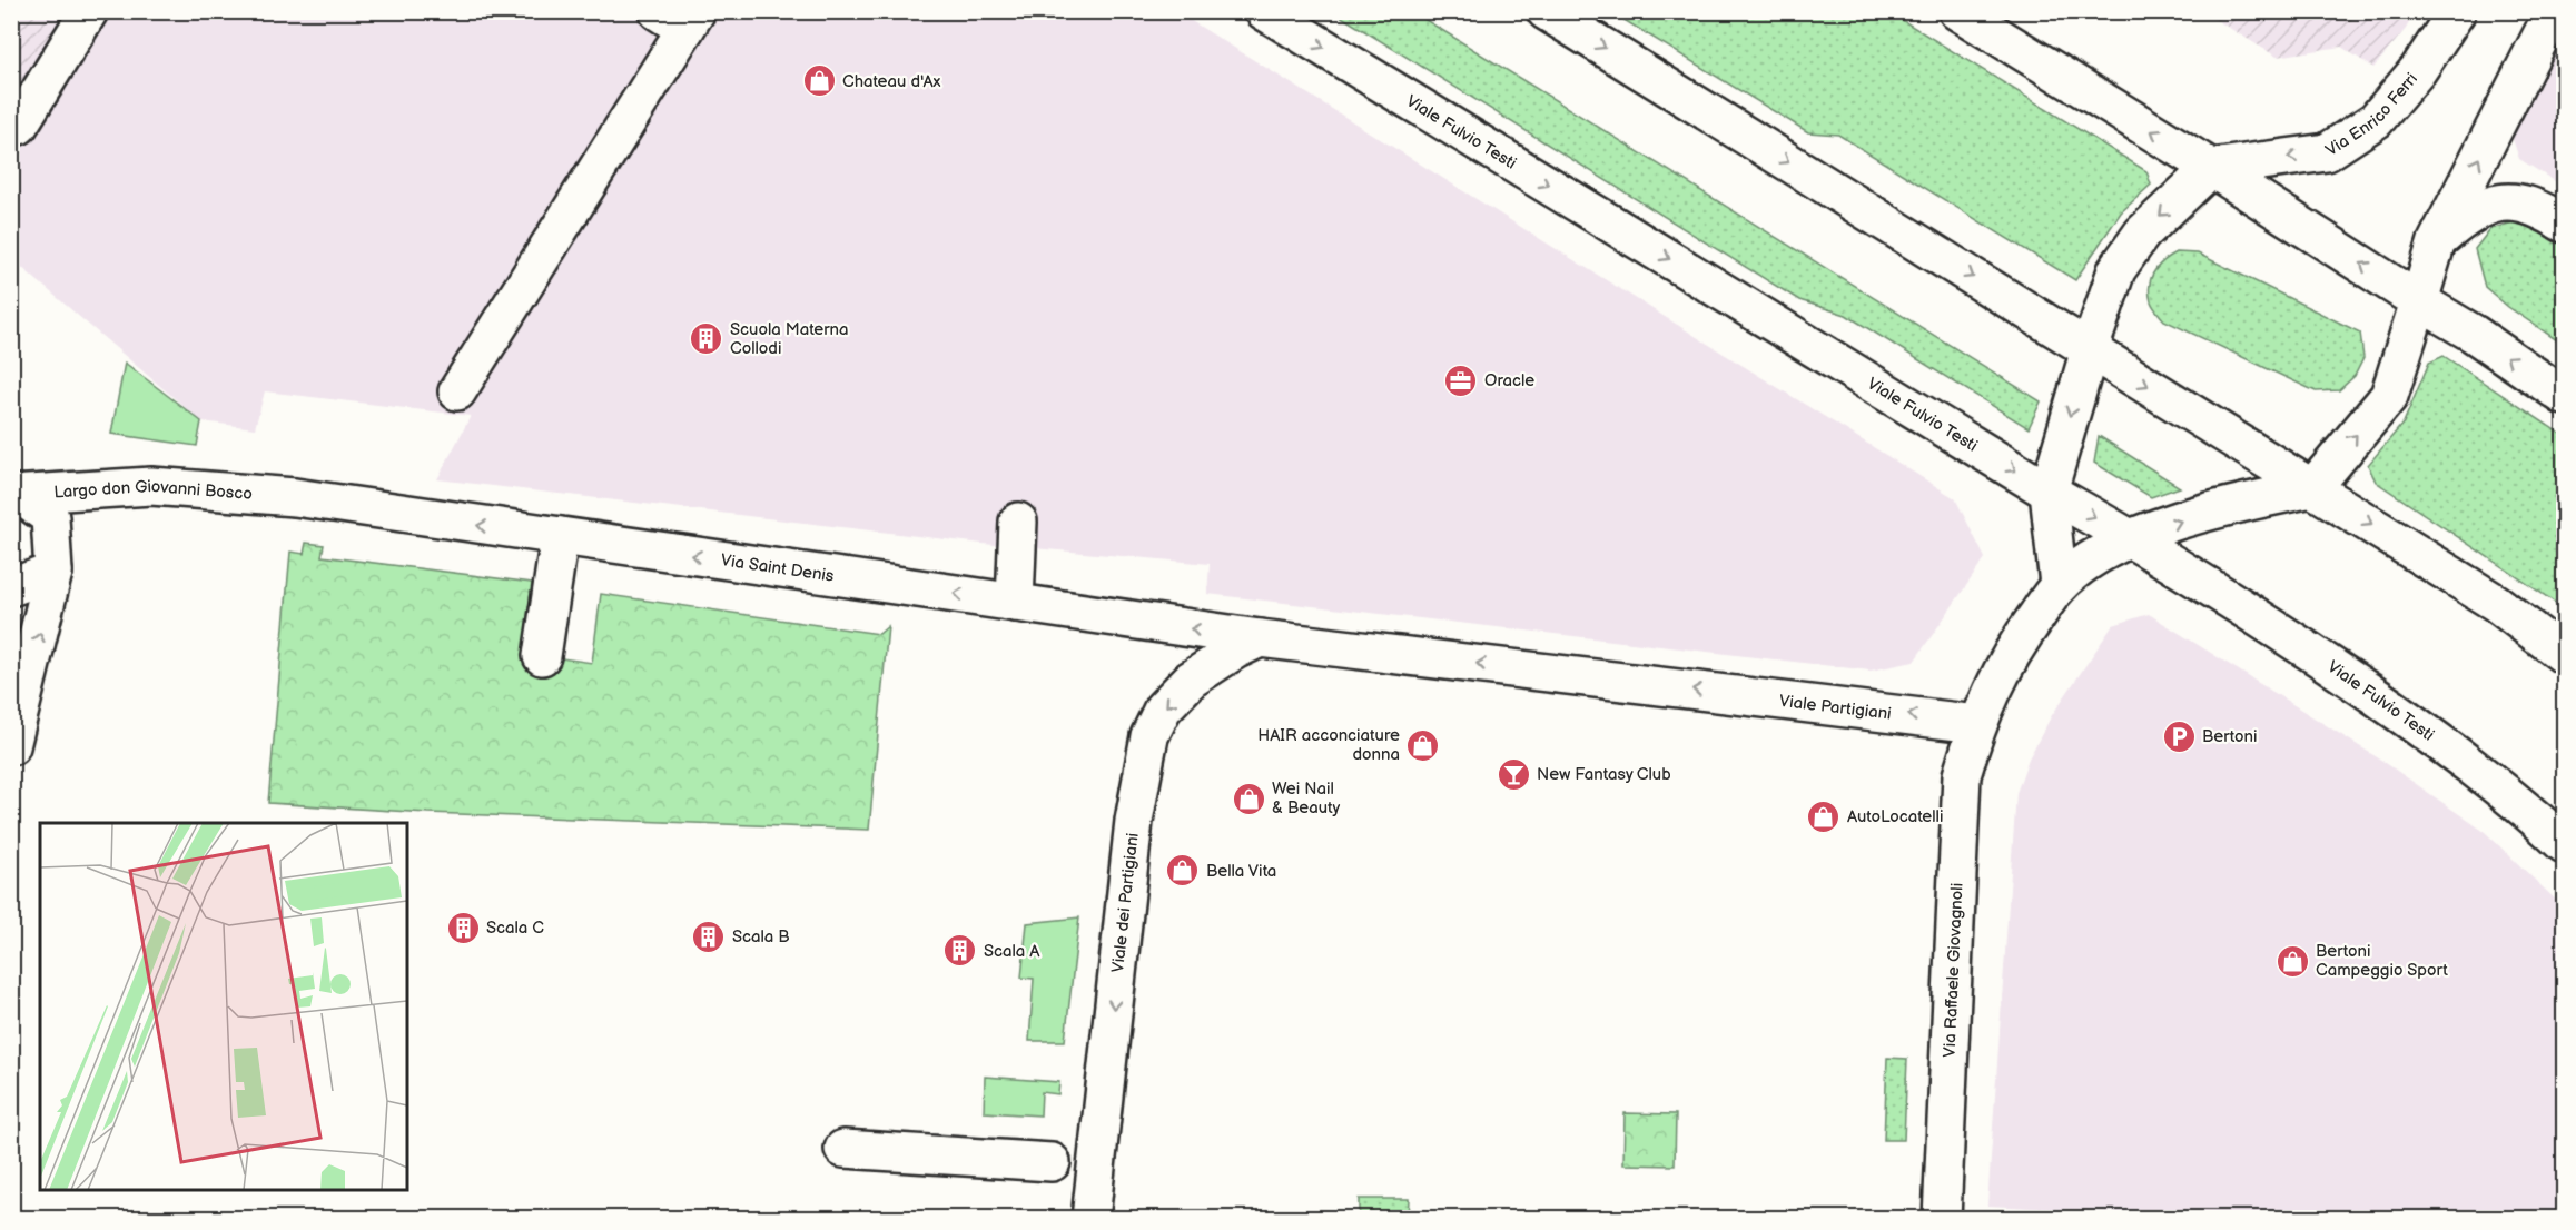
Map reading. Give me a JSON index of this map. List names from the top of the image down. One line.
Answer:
{"streets":{"main road":["Via Enrico Ferri","Viale Fulvio Testi","Largo don Giovanni Bosco","Via Saint Denis","Viale Partigiani","Viale dei Partigiani","Via Raffaele Giovagnoli"]},"crossings":[["Largo don Giovanni Bosco","Via Saint Denis"],["Via Saint Denis","Viale Partigiani"],["Via Saint Denis","Viale dei Partigiani"],["Viale Partigiani","Viale dei Partigiani"],["Viale Partigiani","Via Raffaele Giovagnoli"]],"one_way":["Via Enrico Ferri","Via Saint Denis","Viale Partigiani","Viale dei Partigiani"],"places":{"shop":["Chateau d'Ax","HAIR acconciature donna","Wei Nail & Beauty","AutoLocatelli","Bella Vita","Bertoni Campeggio Sport"],"building":["Scuola Materna Collodi","Scala C","Scala B","Scala A"],"office":["Oracle"],"parking":["Bertoni"],"bar":["New Fantasy Club"]}}
